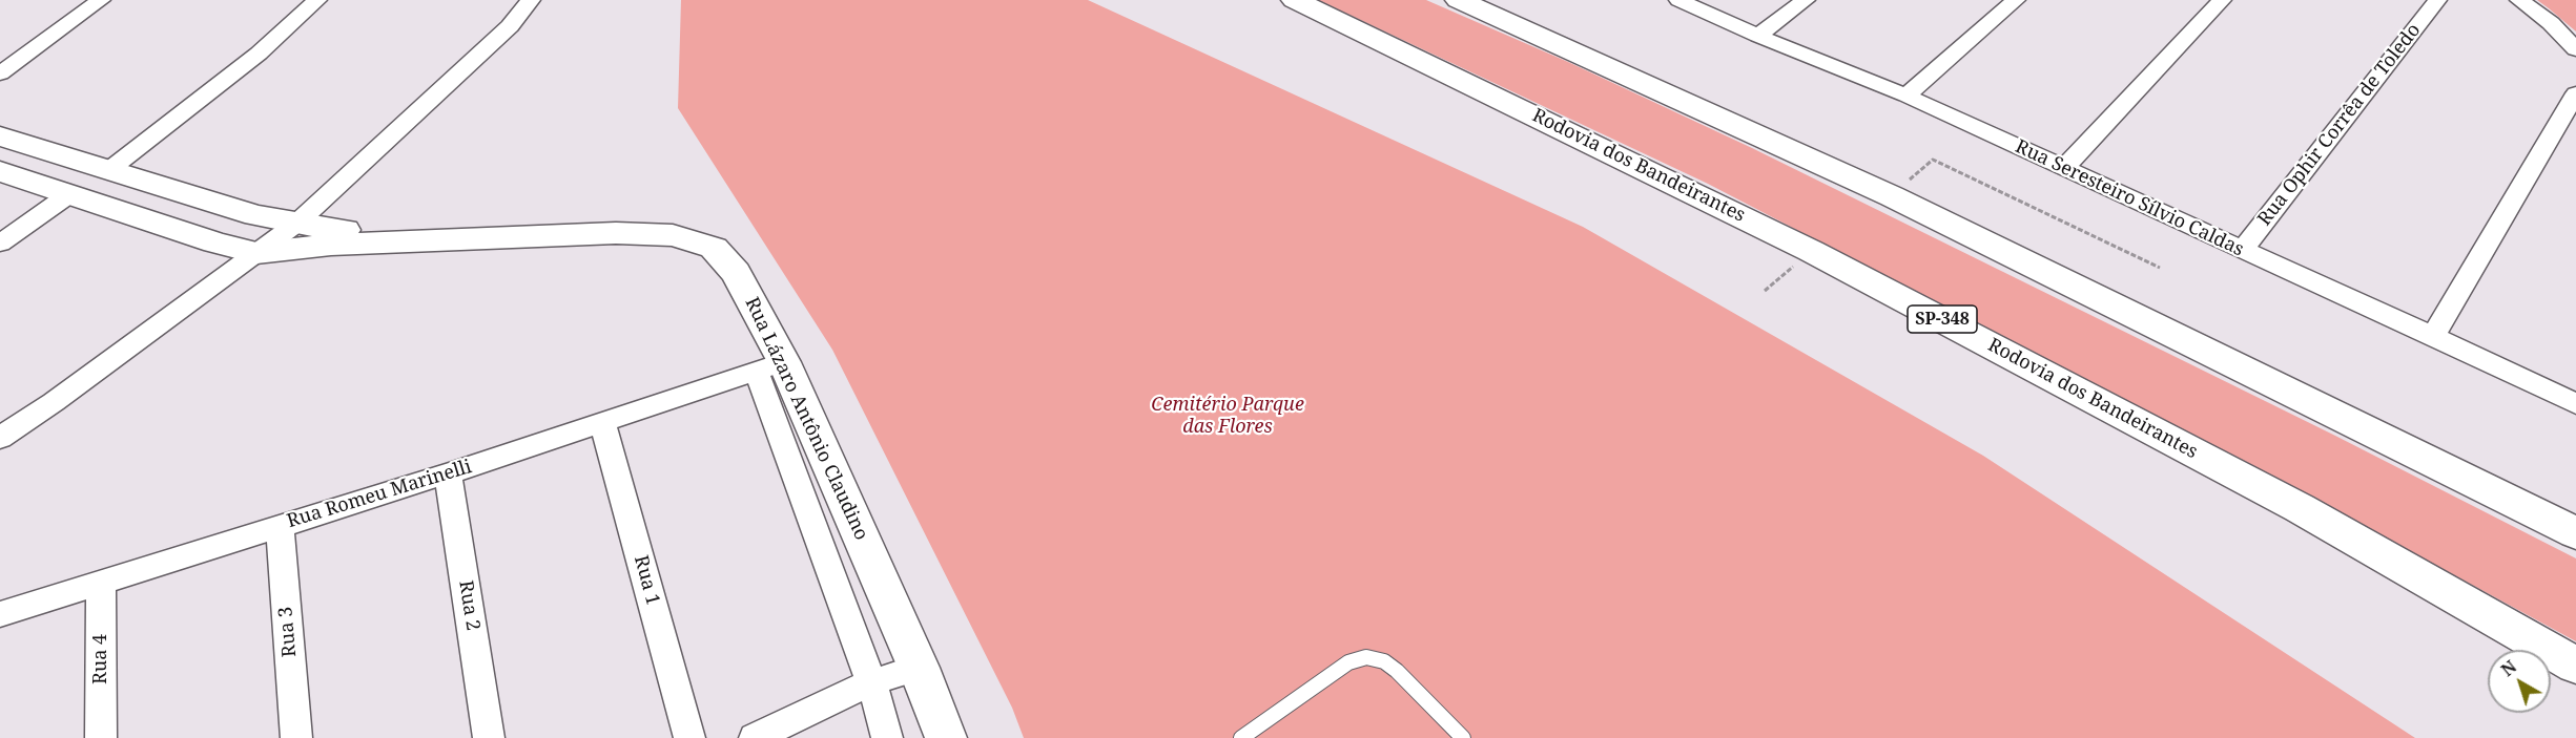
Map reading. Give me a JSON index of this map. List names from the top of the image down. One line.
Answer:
{"streets":{"main road":["Rodovia dos Bandeirantes","SP-348","Rua Lázaro Antônio Claudino"],"street":["Rua Ophir Corrêa de Toledo","Rua Seresteiro Sílvio Caldas","Rua Romeu Marinelli","Rua 1","Rua 2","Rua 3","Rua 4"]},"crossings":[["Rua Ophir Corrêa de Toledo","Rua Seresteiro Sílvio Caldas"],["Rua Lázaro Antônio Claudino","Rua Romeu Marinelli"],["Rua Romeu Marinelli","Rua 1"],["Rua Romeu Marinelli","Rua 2"],["Rua Romeu Marinelli","Rua 3"],["Rua Romeu Marinelli","Rua 4"]],"parks":["Cemitério Parque das Flores"],"north":"top left"}
